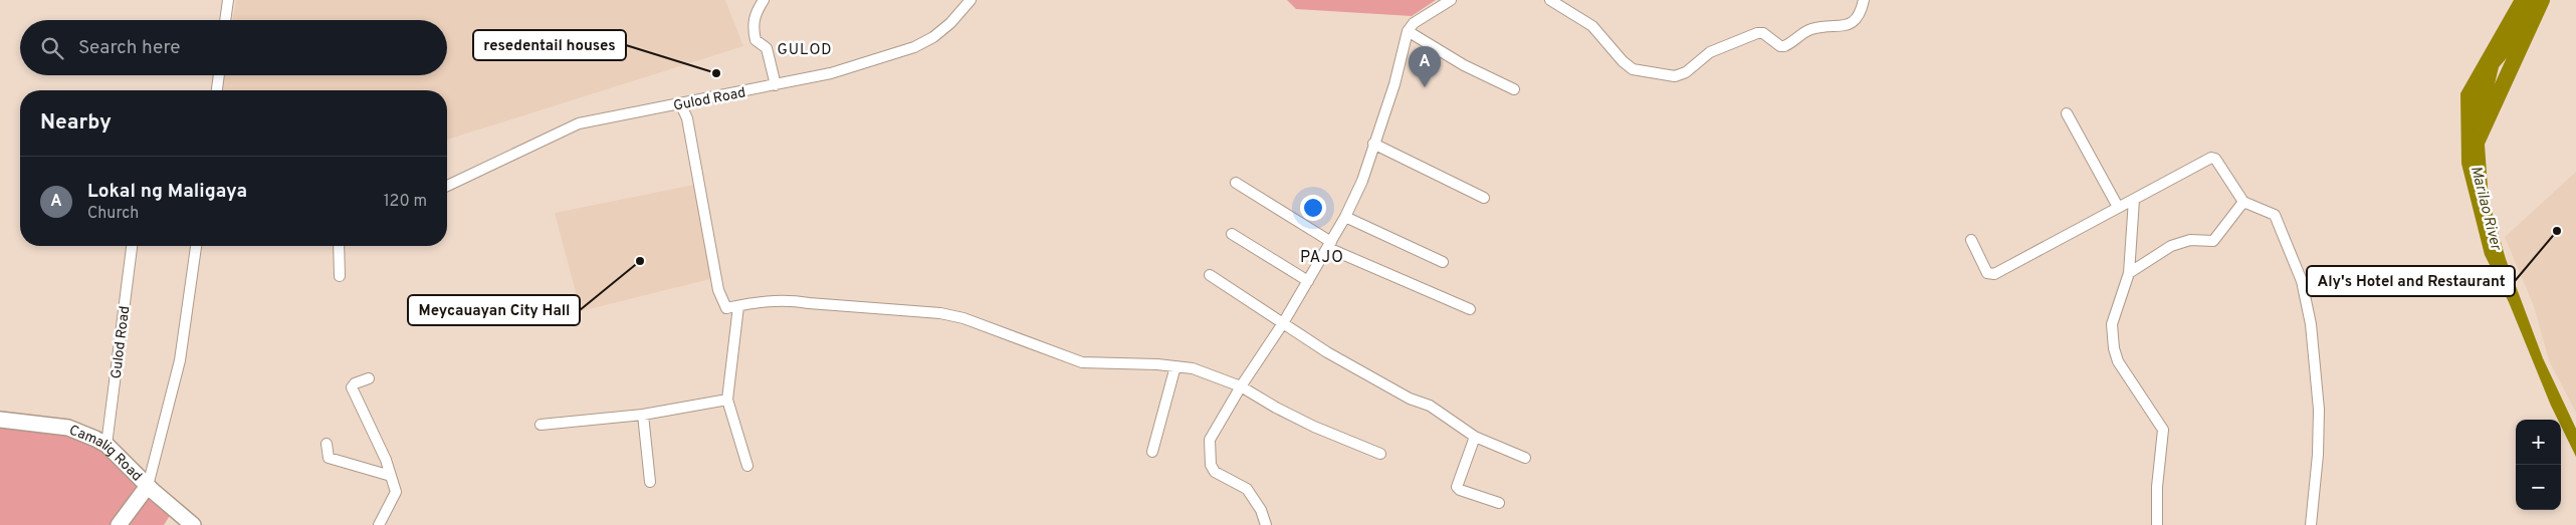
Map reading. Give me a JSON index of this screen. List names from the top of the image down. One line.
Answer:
{"streets":{"main road":["Camalig Road"],"street":["Gulod Road"]},"crossings":[["Gulod Road","Camalig Road"]],"districts":["GULOD","PAJO"],"water":["Marilao River"],"places":["resedentail houses","Aly's Hotel and Restaurant","Meycauayan City Hall"],"page":{"search":"Search here","pins":"A","heading":"Nearby","list":[{"mark":"A","name":"Lokal ng Maligaya","note":"Church","value":"120 m"}],"map_buttons":["+","−"]}}
